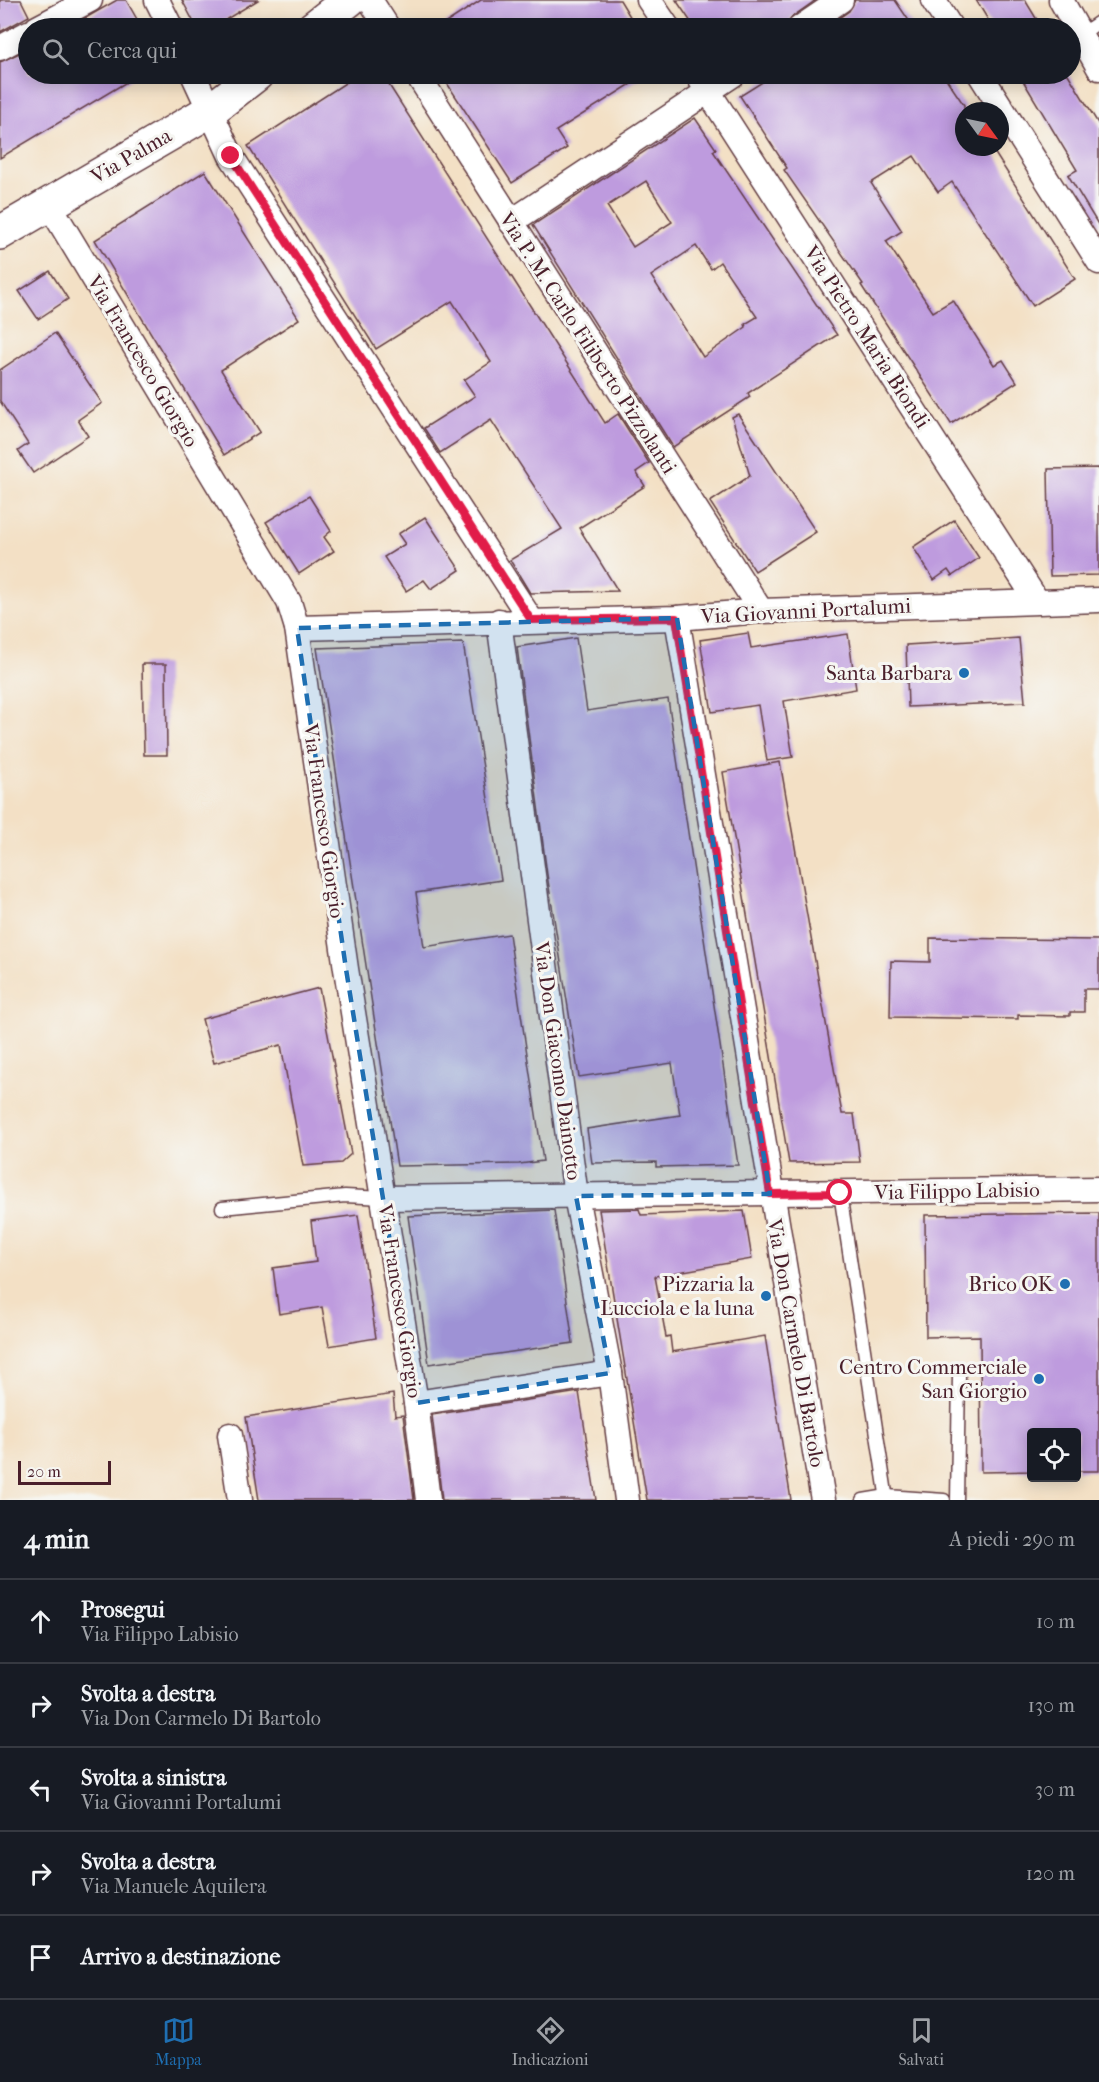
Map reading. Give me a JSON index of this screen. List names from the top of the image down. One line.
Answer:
{"streets":{"main road":["Via Palma"],"street":["Via Pietro Maria Biondi","Via P. M. Carlo Filiberto Pizzolanti","Via Francesco Giorgio","Via Giovanni Portalumi","Via Don Giacomo Dainotto","Via Filippo Labisio","Via Don Carmelo Di Bartolo"]},"crossings":[["Via Palma","Via Francesco Giorgio"],["Via Pietro Maria Biondi","Via Giovanni Portalumi"],["Via P. M. Carlo Filiberto Pizzolanti","Via Giovanni Portalumi"],["Via Francesco Giorgio","Via Giovanni Portalumi"],["Via Francesco Giorgio","Via Filippo Labisio"],["Via Giovanni Portalumi","Via Don Giacomo Dainotto"],["Via Giovanni Portalumi","Via Don Carmelo Di Bartolo"],["Via Don Giacomo Dainotto","Via Filippo Labisio"],["Via Filippo Labisio","Via Don Carmelo Di Bartolo"]],"places":["Santa Barbara","Brico OK","Pizzaria la Lucciola e la luna","Centro Commerciale San Giorgio"],"scale_bar":"20 m","north":"bottom right","page":{"search":"Cerca qui","scale":"20 m","heading":["4 min","A piedi · 290 m"],"list":[["Prosegui","Via Filippo Labisio","10 m"],["Svolta a destra","Via Don Carmelo Di Bartolo","130 m"],["Svolta a sinistra","Via Giovanni Portalumi","30 m"],["Svolta a destra","Via Manuele Aquilera","120 m"],"Arrivo a destinazione"],"nav":["Mappa","Indicazioni","Salvati"]}}
